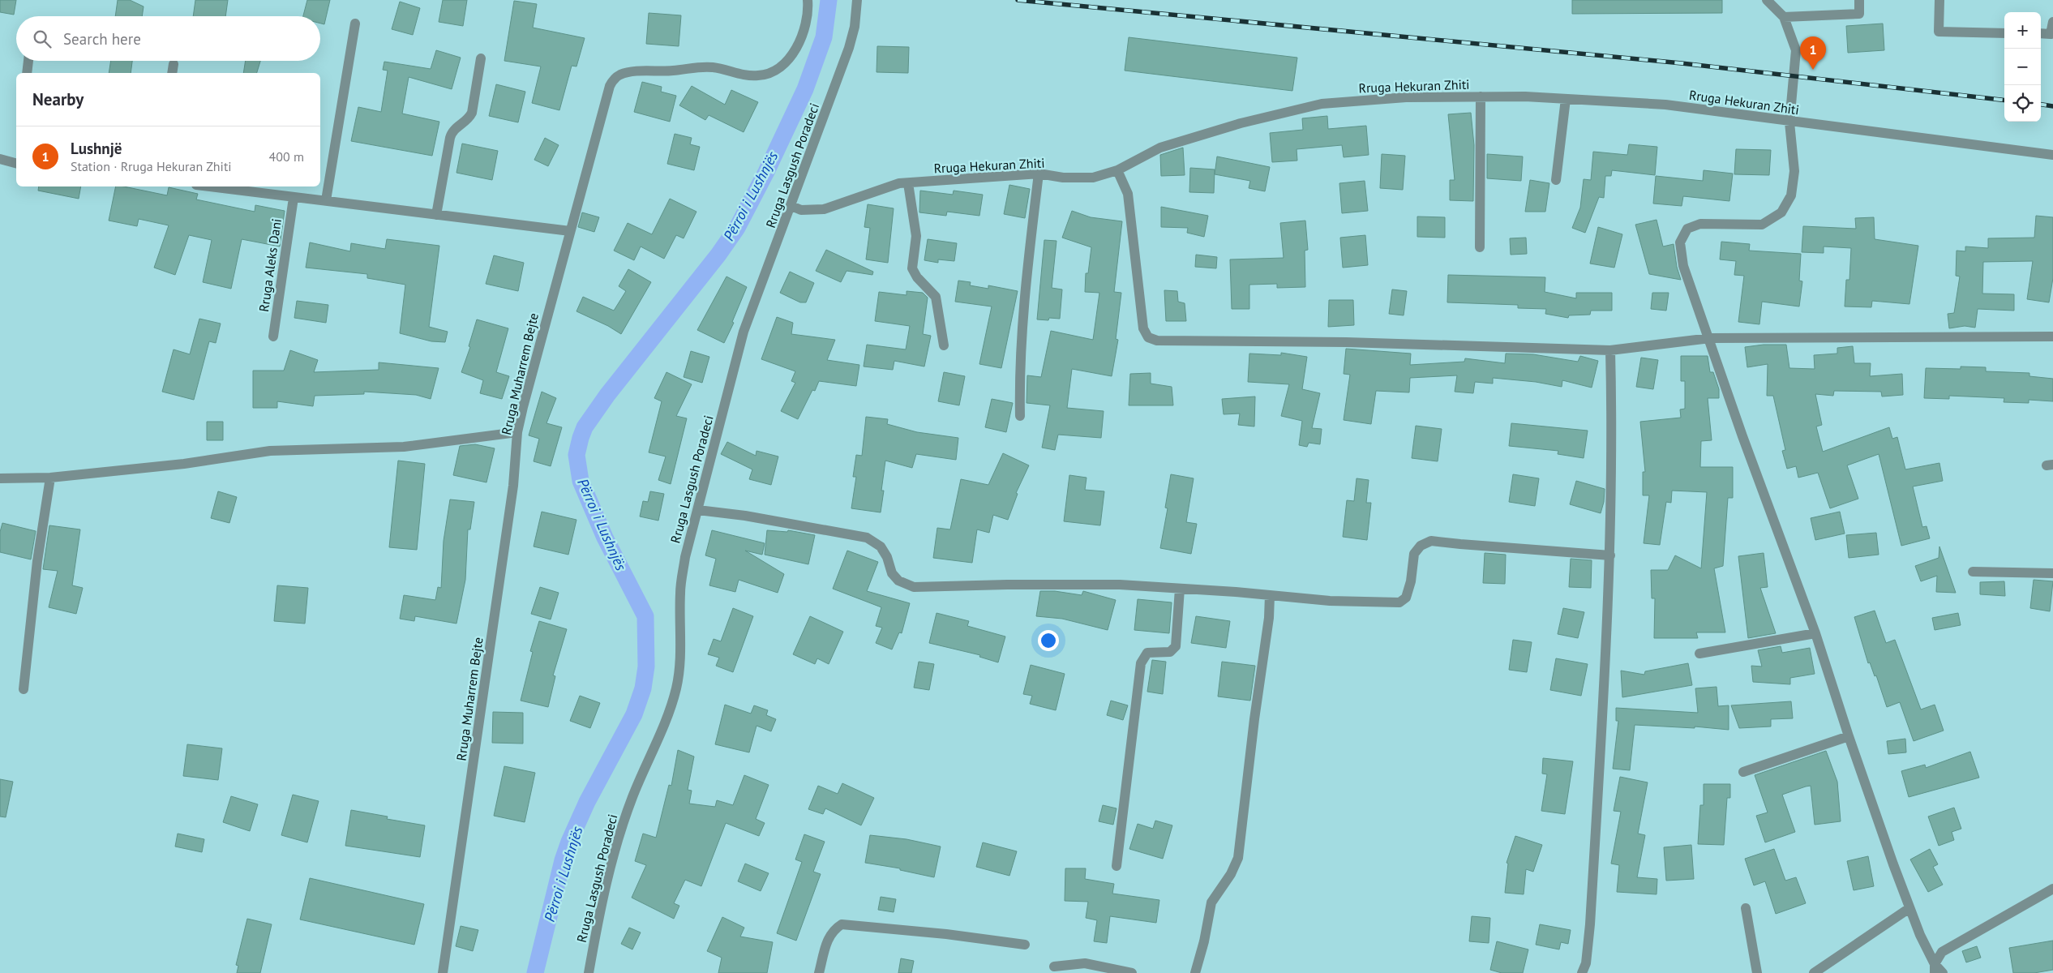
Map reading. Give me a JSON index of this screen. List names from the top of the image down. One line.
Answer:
{"streets":{"street":["Rruga Hekuran Zhiti","Rruga Lasgush Poradeci","Rruga Aleks Dani","Rruga Muharrem Bejte"]},"crossings":[["Rruga Hekuran Zhiti","Rruga Lasgush Poradeci"]],"water":["Përroi i Lushnjës"],"page":{"map_buttons":["+","−"],"search":"Search here","pins":"1","heading":"Nearby","list":[{"mark":"1","name":"Lushnjë","note":"Station · Rruga Hekuran Zhiti","value":"400 m"}]}}
